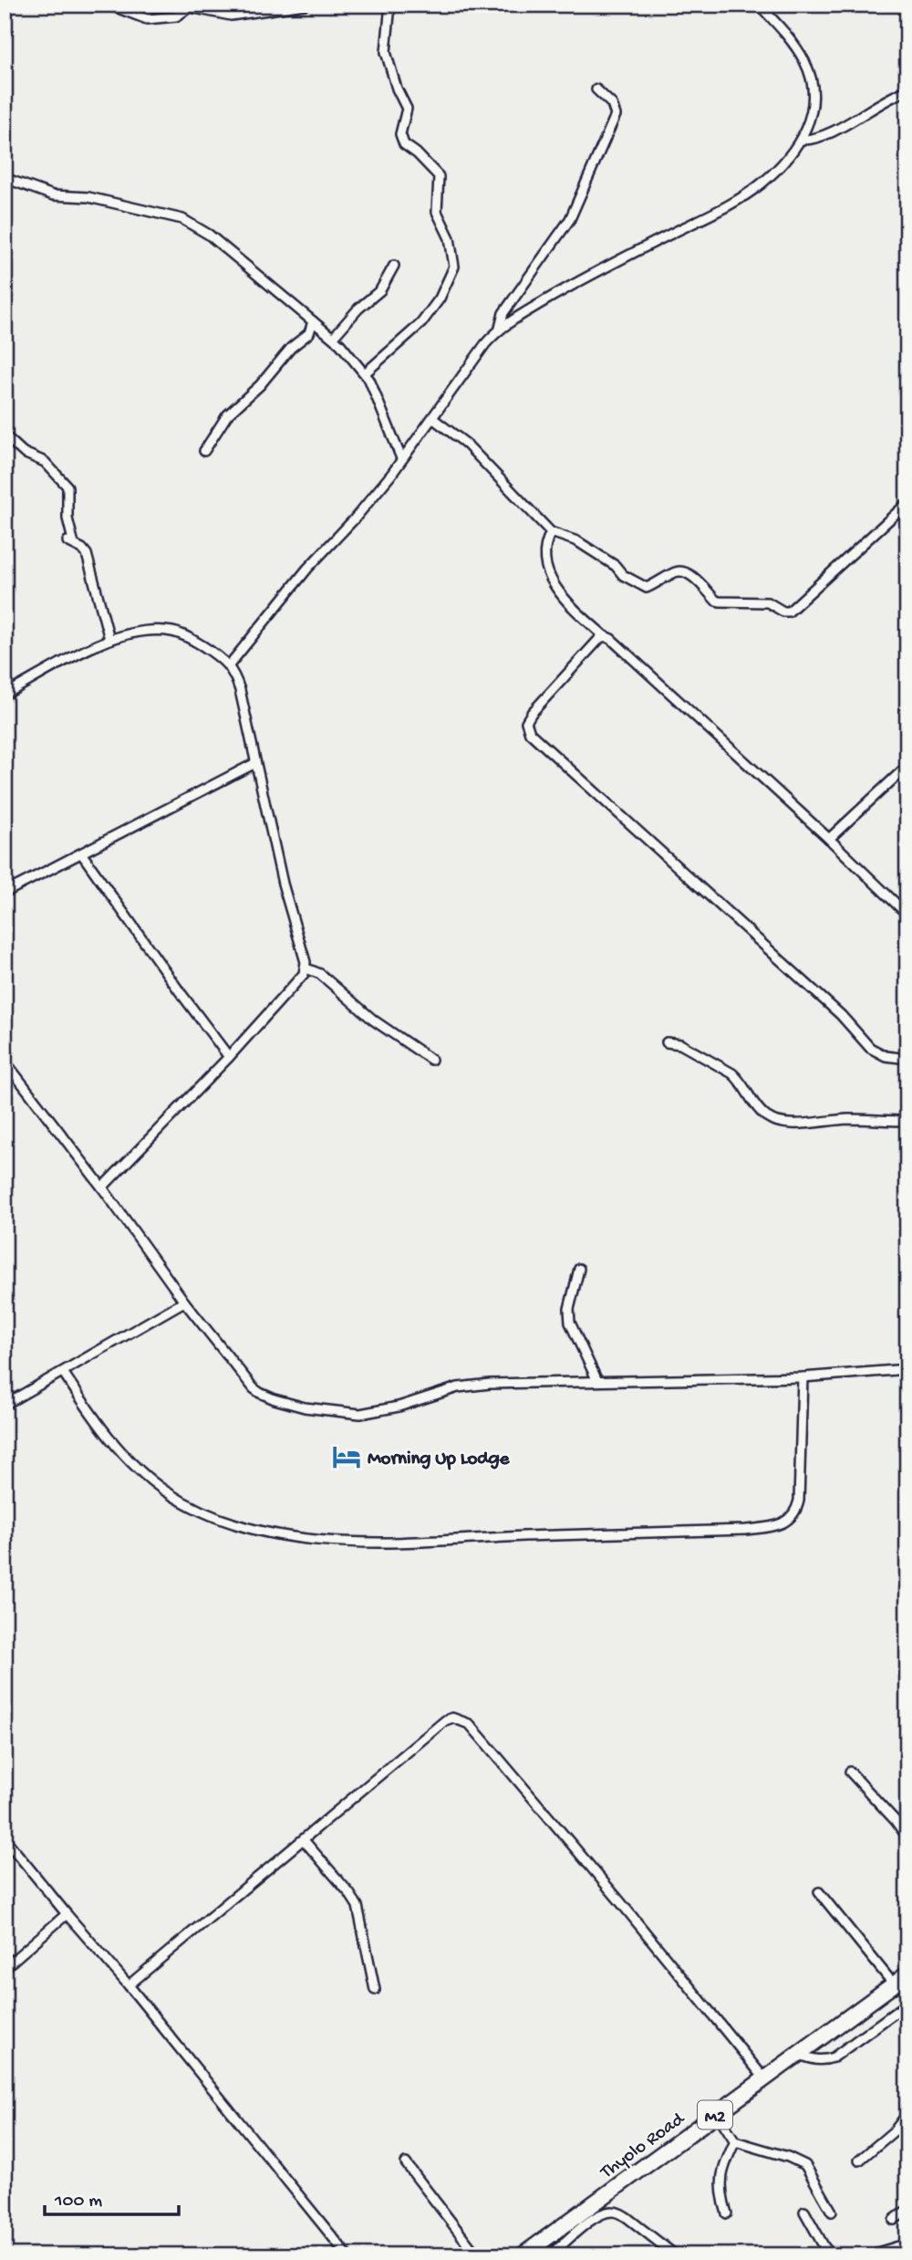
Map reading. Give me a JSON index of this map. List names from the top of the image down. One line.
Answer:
{"streets":{"highway":["M2","Thyolo Road"]},"places":{"hotel":["Morning Up Lodge"]},"scale_bar":"100 m"}
